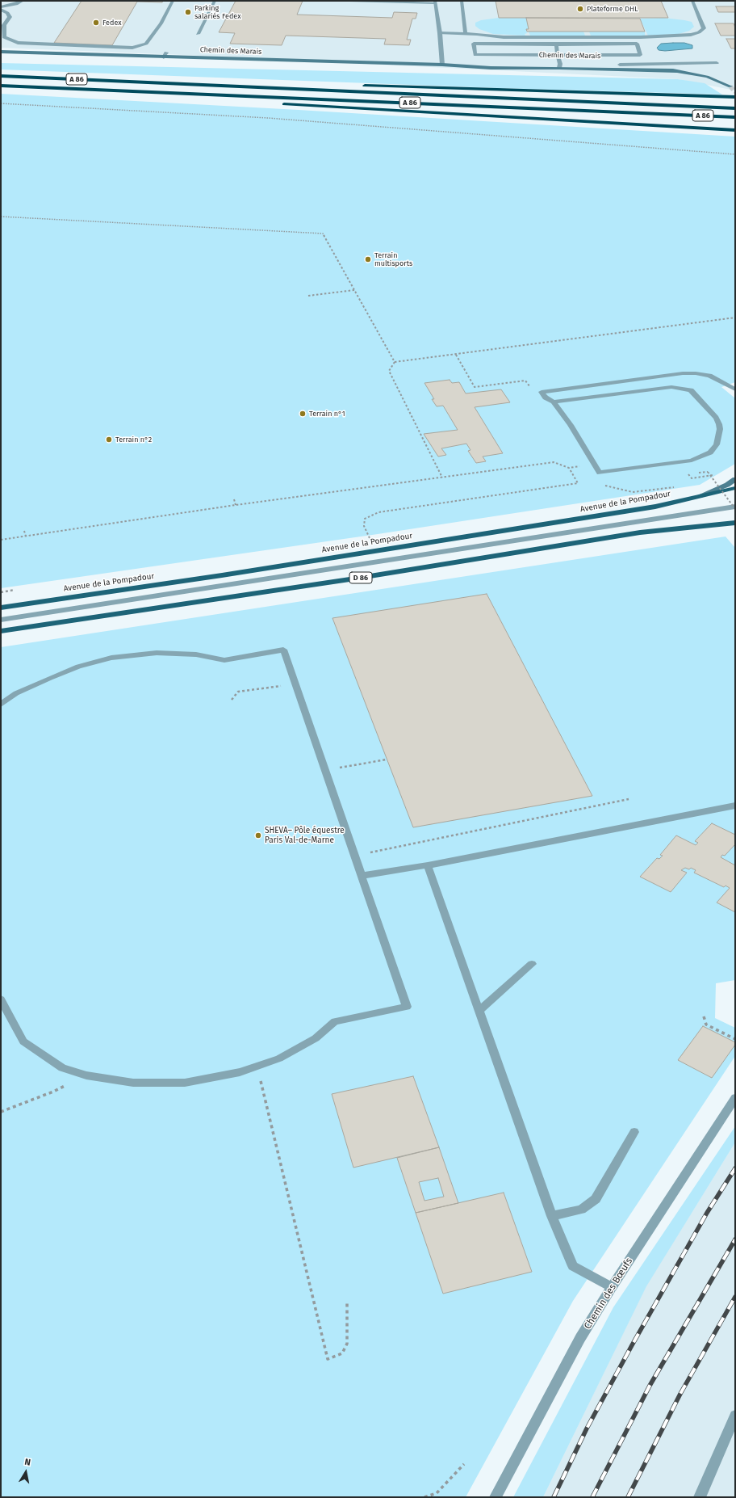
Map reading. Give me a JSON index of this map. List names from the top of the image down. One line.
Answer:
{"streets":{"highway":["A 86"],"main road":["Avenue de la Pompadour","D 86"],"street":["Chemin des Marais","Chemin des Bœufs"]},"places":["Plateforme DHL","Parking salariés Fedex","Fedex","Terrain multisports","Terrain n°1","Terrain n°2","SHEVA– Pôle équestre Paris Val-de-Marne"],"north":"top"}
